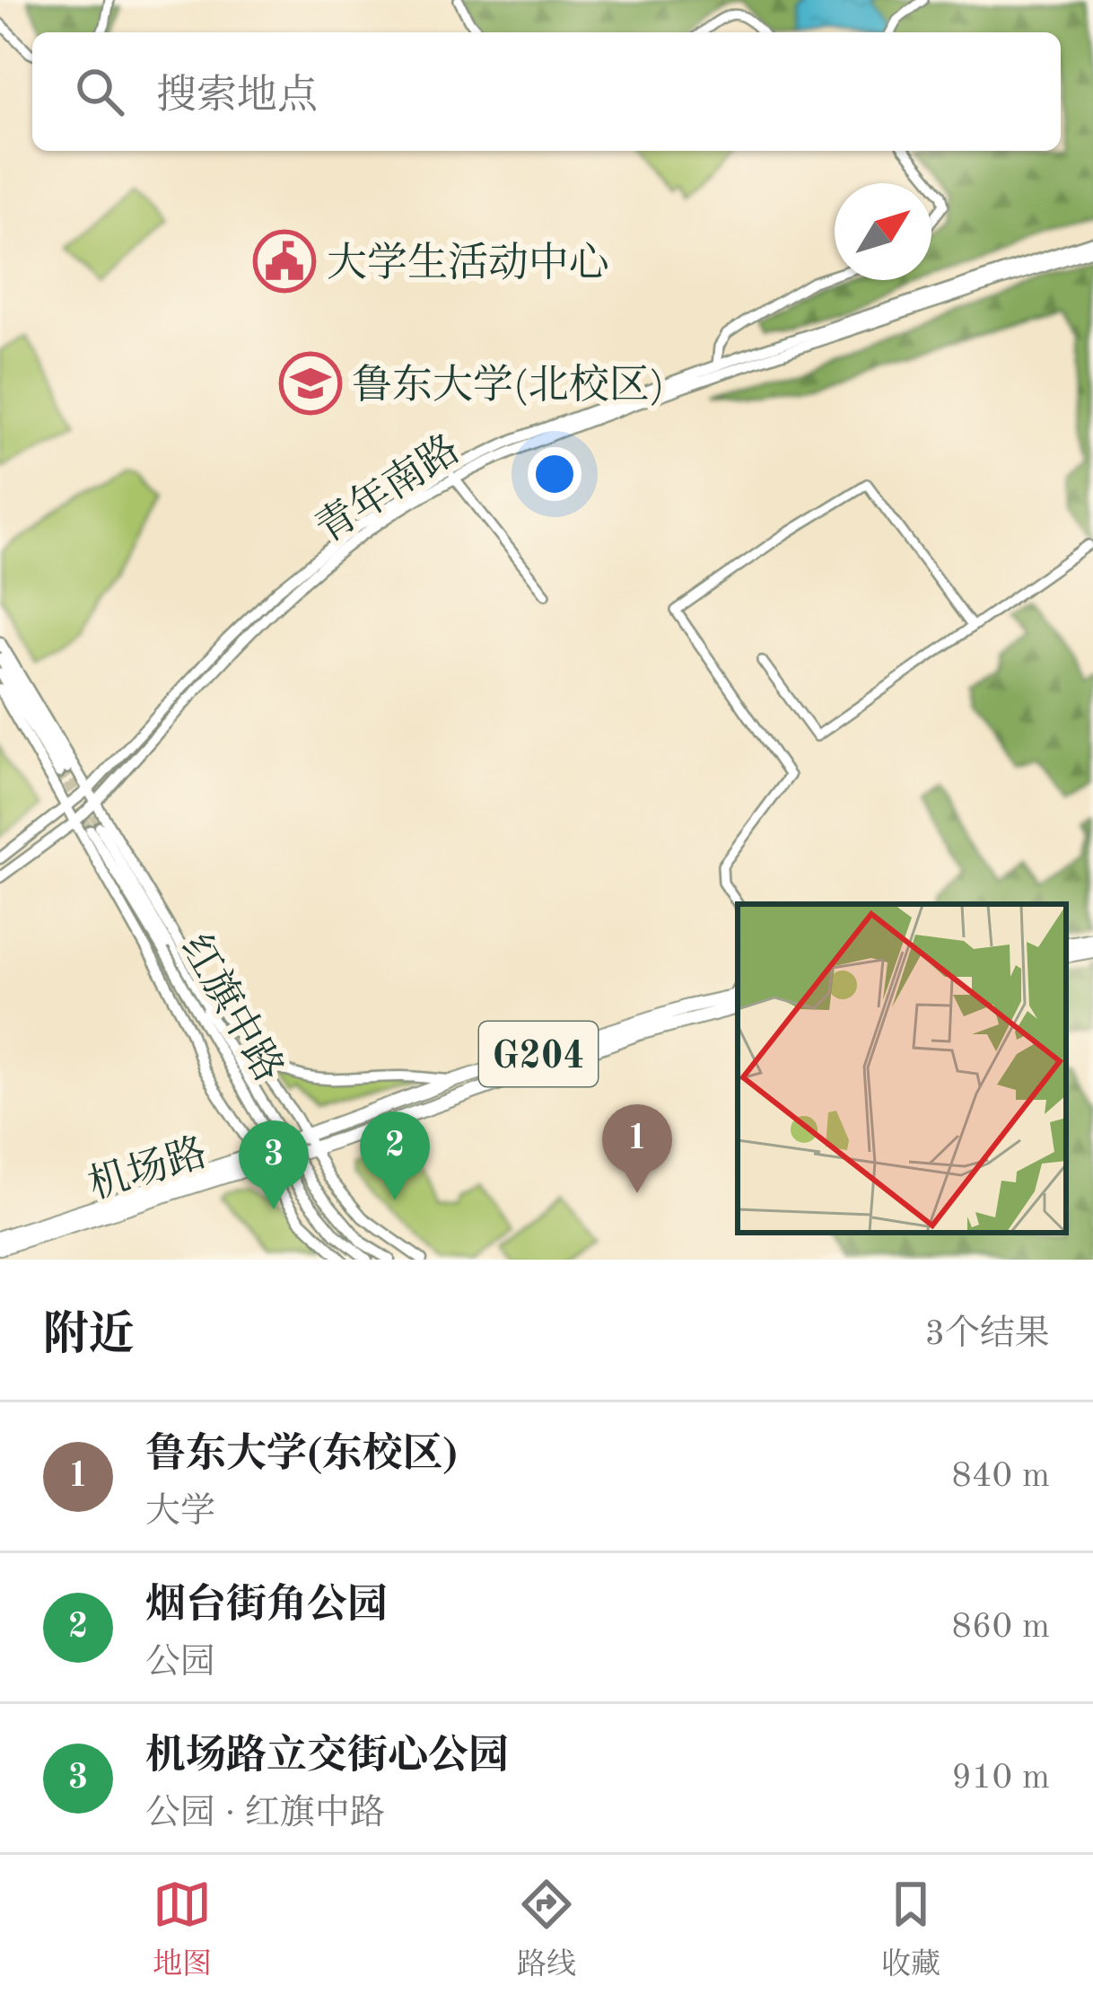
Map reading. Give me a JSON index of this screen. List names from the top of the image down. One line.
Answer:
{"streets":{"highway":["G204","机场路"],"main road":["青年南路","红旗中路"]},"crossings":[["G204","机场路"]],"places":{"public building":["大学生活动中心"],"school or university":["鲁东大学(北校区)"]},"north":"top right","page":{"search":"搜索地点","pins":["1","2","3"],"heading":["附近","3个结果"],"list":[{"mark":"1","name":"鲁东大学(东校区)","note":"大学","value":"840 m"},{"mark":"2","name":"烟台街角公园","note":"公园","value":"860 m"},{"mark":"3","name":"机场路立交街心公园","note":"公园 · 红旗中路","value":"910 m"}],"nav":["地图","路线","收藏"]}}
